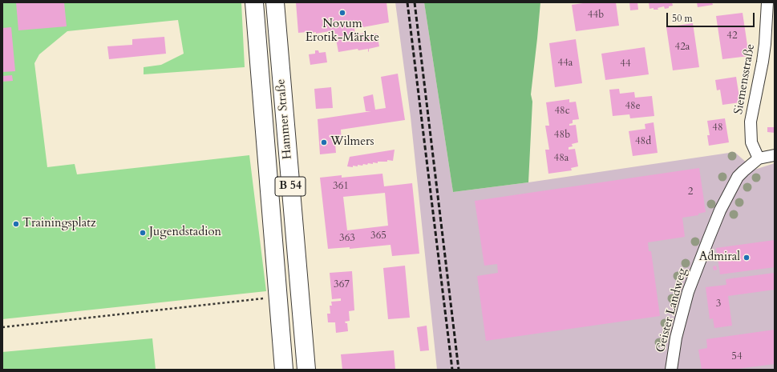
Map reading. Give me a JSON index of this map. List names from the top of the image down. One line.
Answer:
{"streets":{"main road":["Hammer Straße","B 54"],"street":["Siemensstraße","Geister Landweg"]},"crossings":[["Siemensstraße","Geister Landweg"]],"places":["Novum Erotik-Märkte","Wilmers","Trainingsplatz","Jugendstadion","Admiral"],"house_numbers":["44b","42","42a","44a","44","48e","48c","48","48b","48d","48a","361","2","365","363","367","3","54"],"scale_bar":"50 m"}
